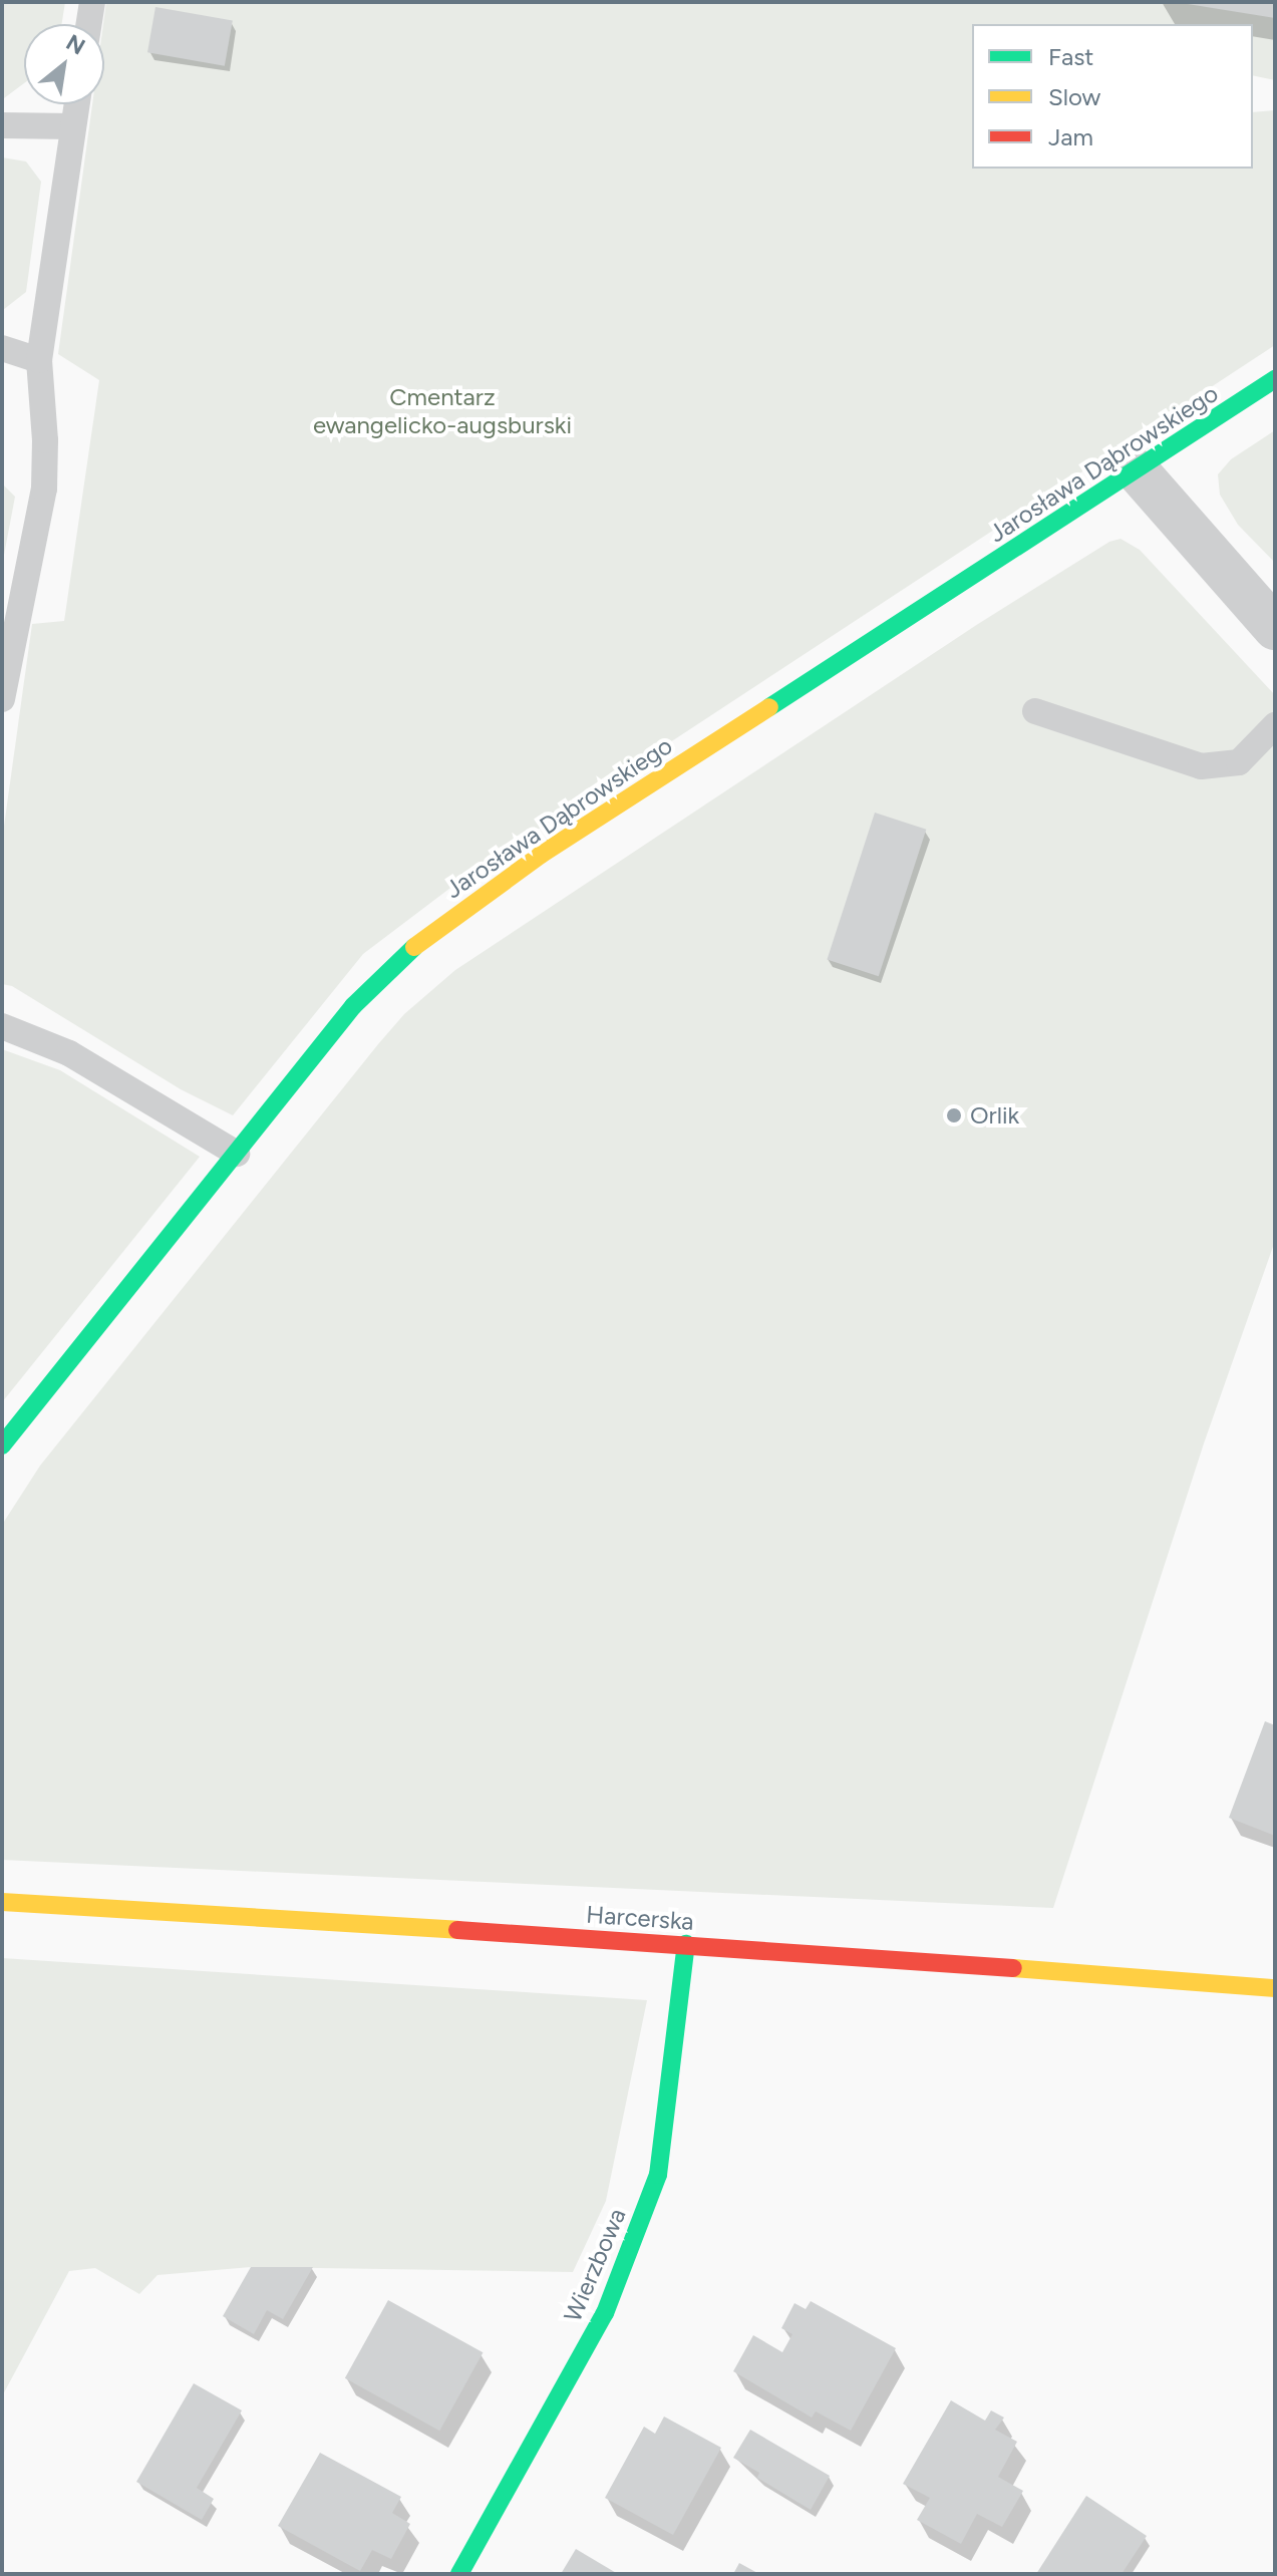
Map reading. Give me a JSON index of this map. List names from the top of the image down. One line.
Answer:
{"streets":{"street":["Jarosława Dąbrowskiego","Harcerska","Wierzbowa"]},"crossings":[["Harcerska","Wierzbowa"]],"parks":["Cmentarz ewangelicko-augsburski"],"places":["Orlik"],"legend":["Fast","Slow","Jam"],"north":"top right"}
